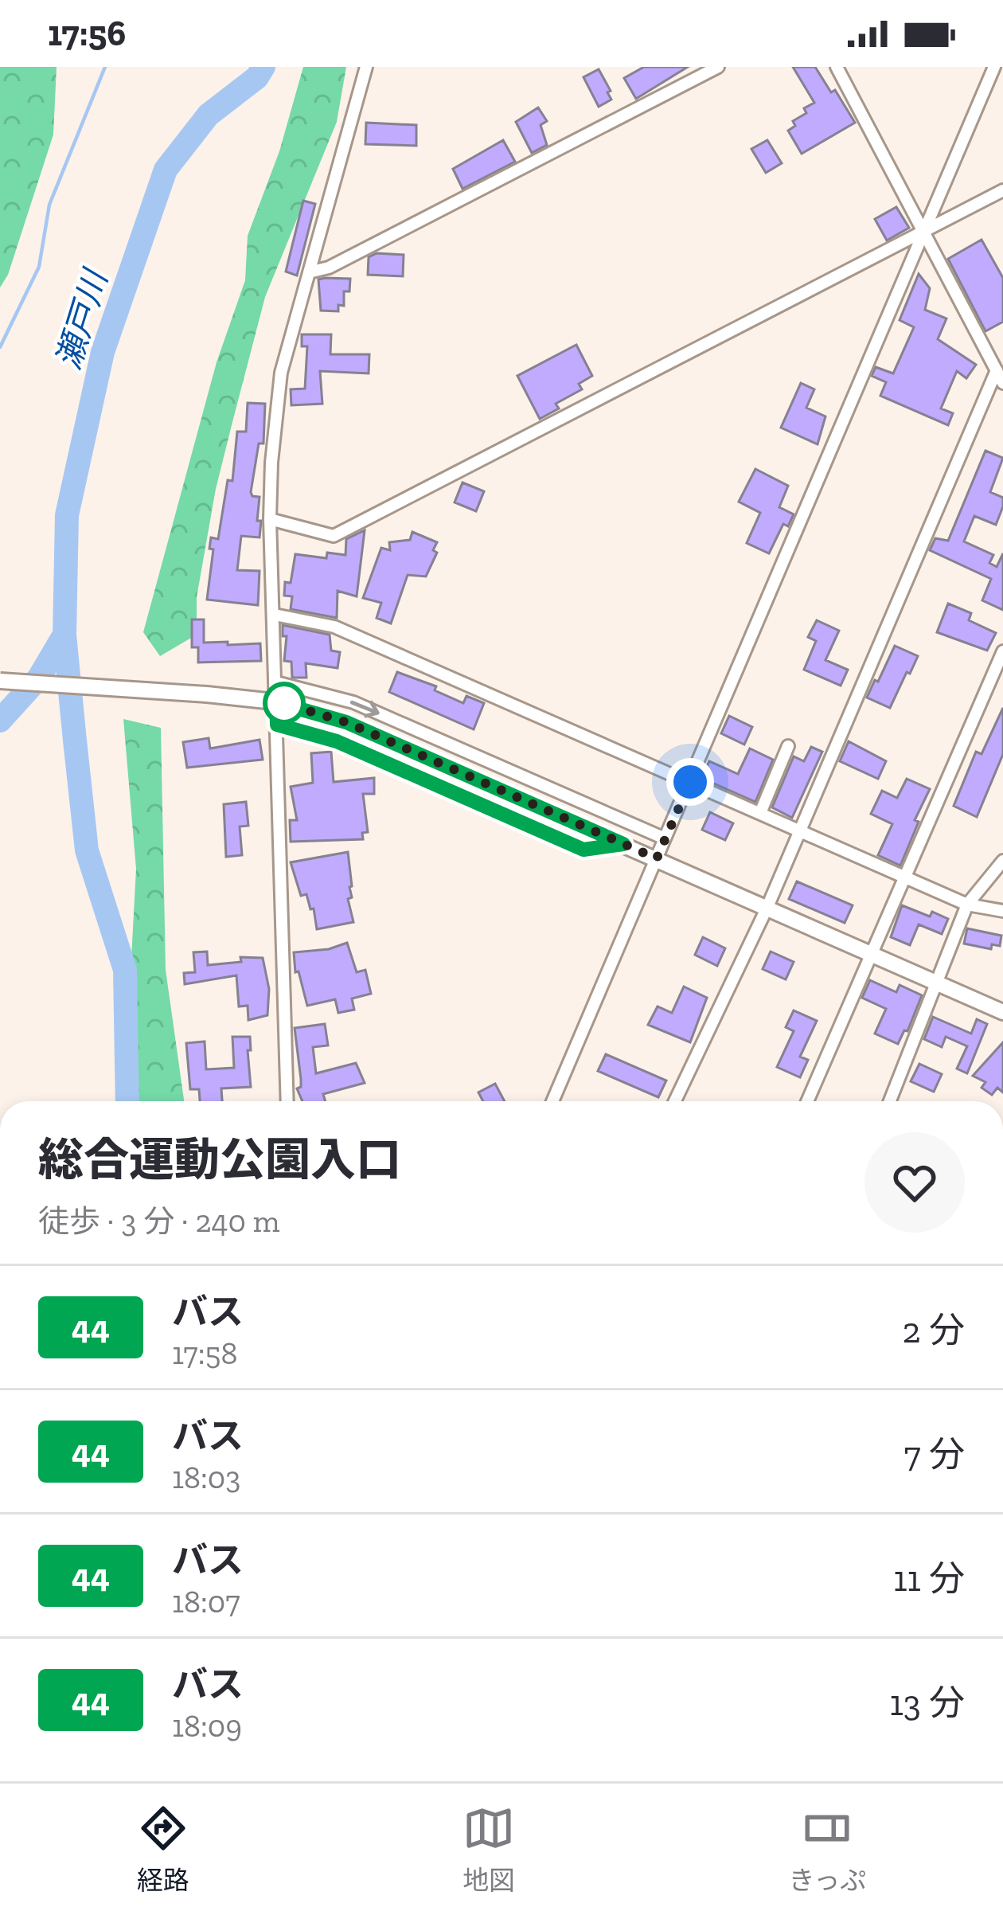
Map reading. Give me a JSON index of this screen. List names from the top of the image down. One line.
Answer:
{"water":["瀬戸川"],"lines":["bus line 44"],"page":{"status":"17:56","heading":["総合運動公園入口","徒歩 · 3 分 · 240 m"],"list":[{"mark":"44","name":"バス","note":"17:58","value":"2 分"},{"mark":"44","name":"バス","note":"18:03","value":"7 分"},{"mark":"44","name":"バス","note":"18:07","value":"11 分"},{"mark":"44","name":"バス","note":"18:09","value":"13 分"}],"tabs":["経路","地図","きっぷ"]}}
